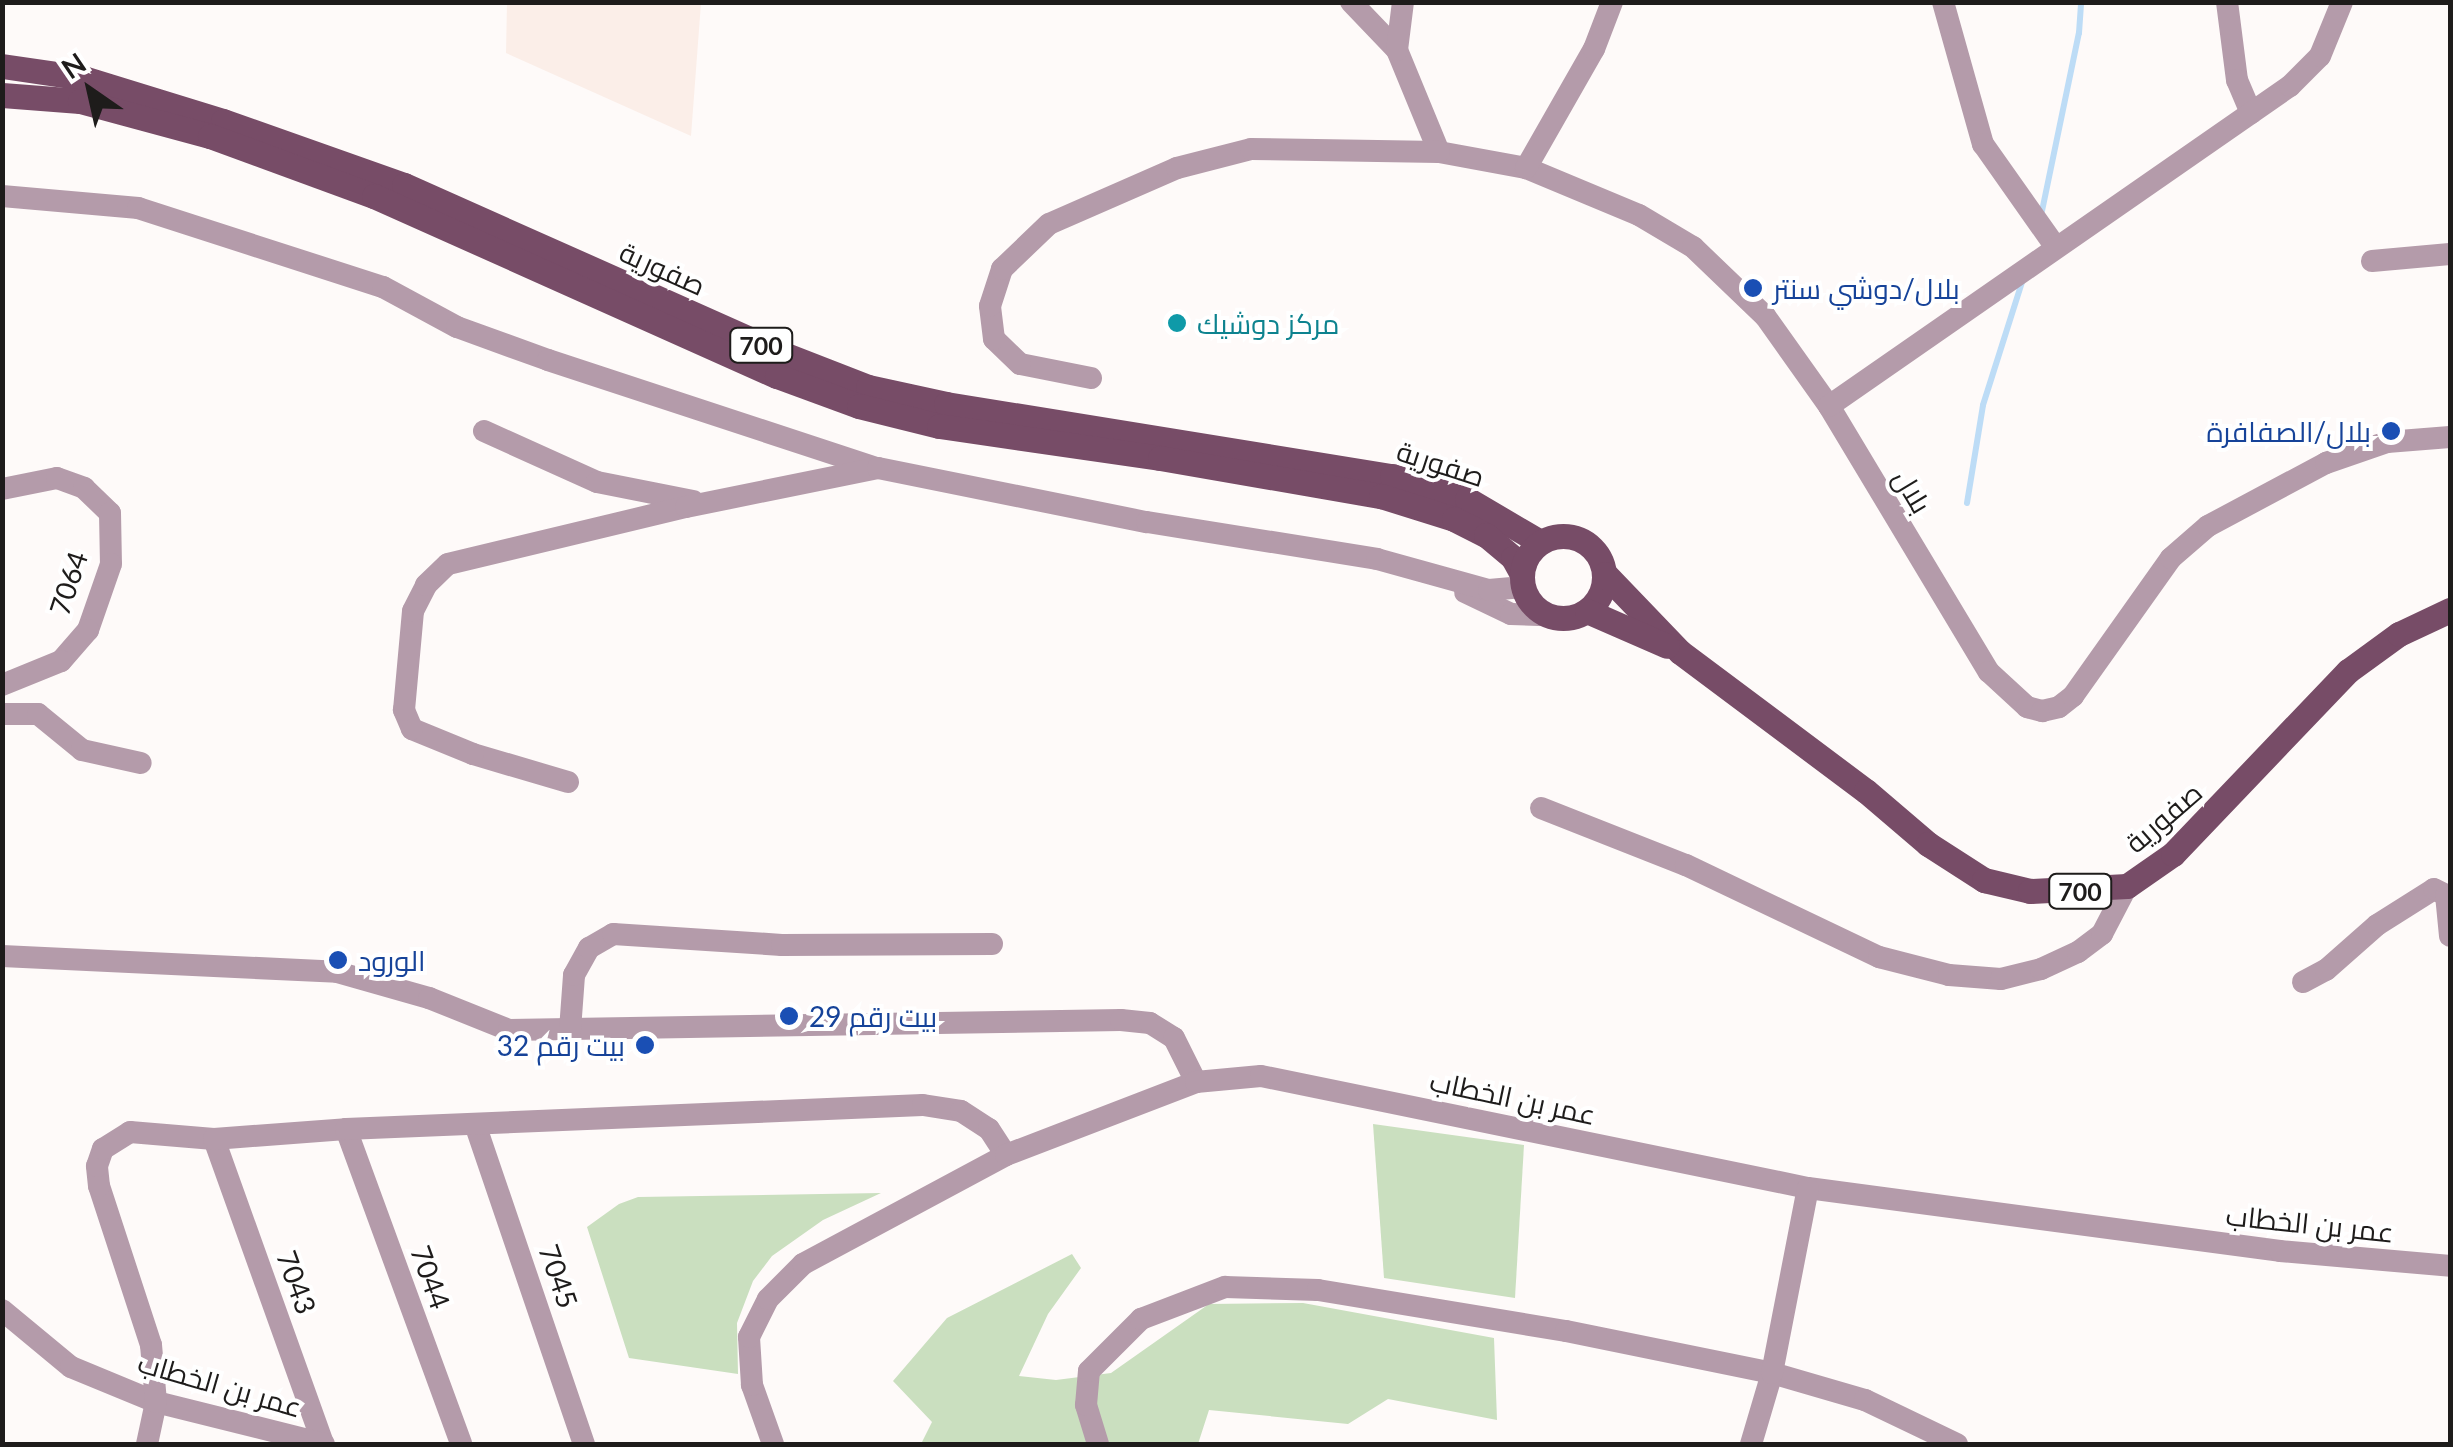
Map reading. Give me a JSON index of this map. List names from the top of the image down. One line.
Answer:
{"streets":{"main road":["صفورية","700"],"street":["بلال","7064","عمر بن الخطاب","7045","7044","7043"]},"crossings":[["صفورية","700"],["عمر بن الخطاب","7043"]],"places":["بلال/دوشي سنتر","مركز دوشيك","بلال/الصفافرة","الورود","بيت رقم 29","بيت رقم 32"],"north":"top left"}
